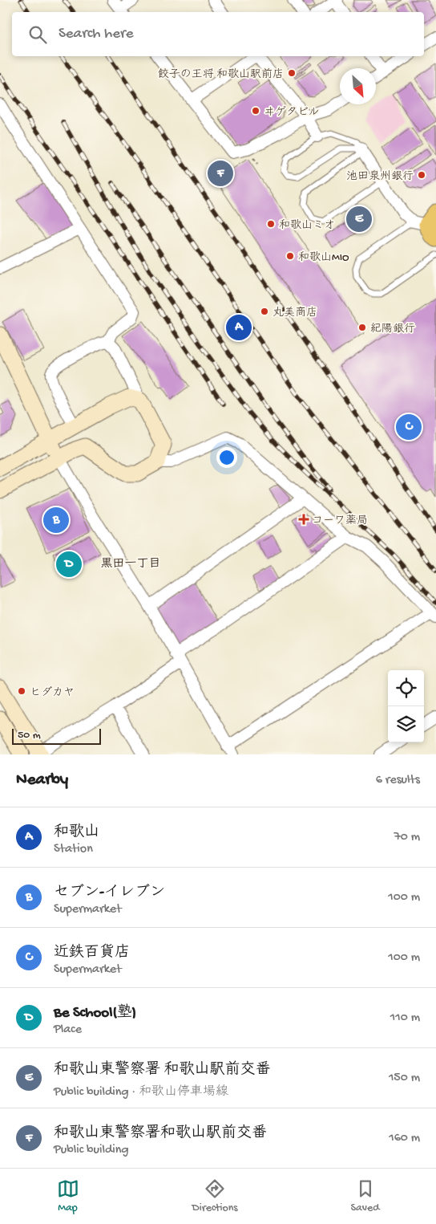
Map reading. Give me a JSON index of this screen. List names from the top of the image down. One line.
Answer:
{"districts":["黒田一丁目"],"places":{"other":["餃子の王将 和歌山駅前店","ヰゲタビル","池田泉州銀行","和歌山ミオ","和歌山MIO","丸美商店","紀陽銀行","ヒダカヤ"],"health":["コーワ薬局"]},"scale_bar":"50 m","north":"bottom right","page":{"search":"Search here","pins":["F","E","A","C","B","D"],"scale":"50 m","heading":["Nearby","6 results"],"list":[{"mark":"A","name":"和歌山","note":"Station","value":"70 m"},{"mark":"B","name":"セブン-イレブン","note":"Supermarket","value":"100 m"},{"mark":"C","name":"近鉄百貨店","note":"Supermarket","value":"100 m"},{"mark":"D","name":"Be School(塾)","note":"Place","value":"110 m"},{"mark":"E","name":"和歌山東警察署 和歌山駅前交番","note":"Public building · 和歌山停車場線","value":"150 m"},{"mark":"F","name":"和歌山東警察署和歌山駅前交番","note":"Public building","value":"160 m"}],"nav":["Map","Directions","Saved"]}}
